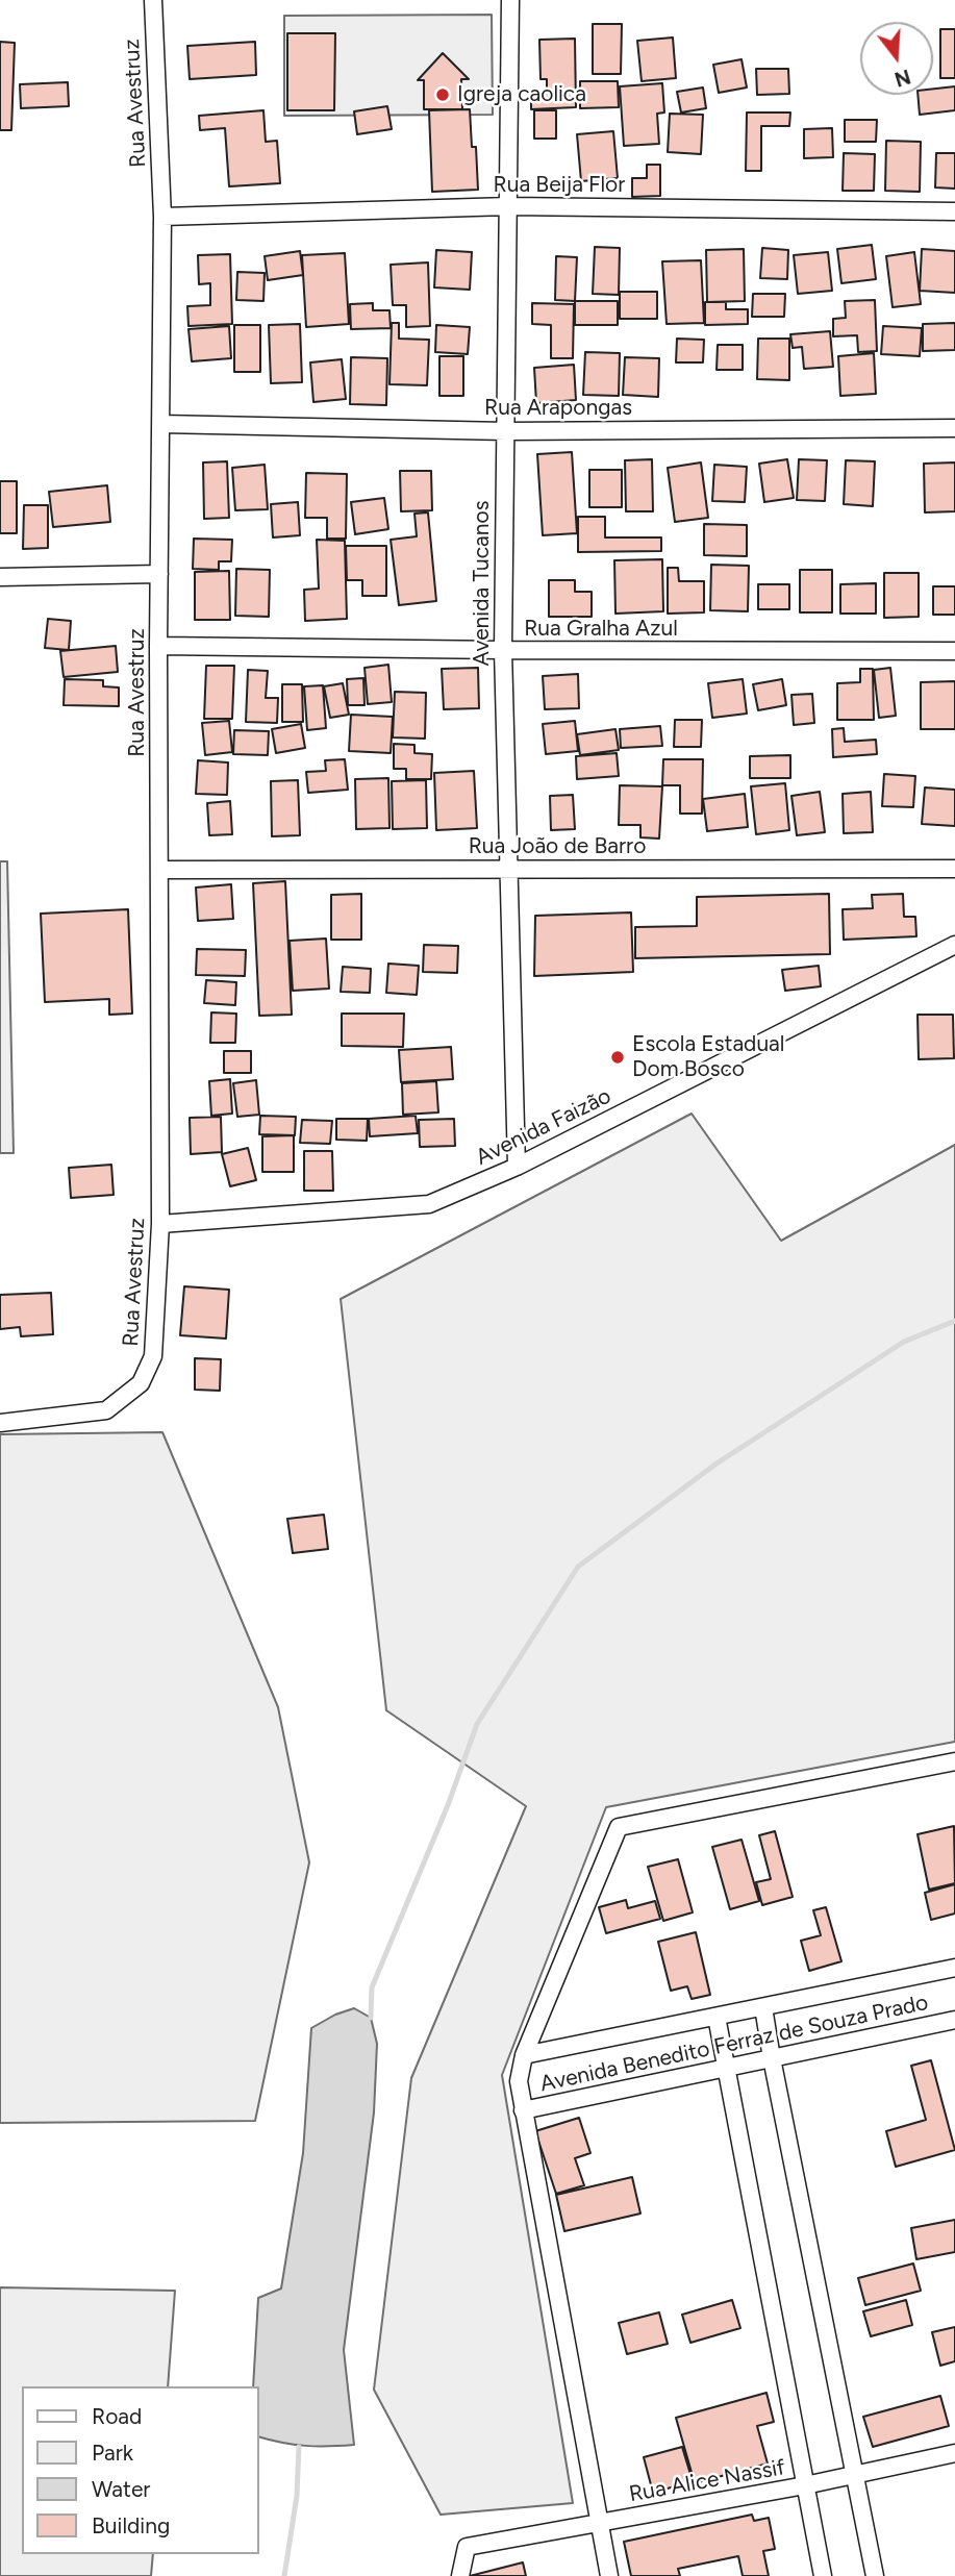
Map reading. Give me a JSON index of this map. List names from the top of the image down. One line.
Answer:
{"streets":{"street":["Rua Avestruz","Rua Beija Flor","Rua Arapongas","Avenida Tucanos","Rua Gralha Azul","Rua João de Barro","Avenida Faizão","Avenida Benedito Ferraz de Souza Prado","Rua Alice Nassif"]},"crossings":[["Rua Avestruz","Rua Beija Flor"],["Rua Avestruz","Rua Arapongas"],["Rua Avestruz","Rua Gralha Azul"],["Rua Avestruz","Rua João de Barro"],["Rua Avestruz","Avenida Faizão"],["Rua Beija Flor","Avenida Tucanos"],["Rua Arapongas","Avenida Tucanos"],["Avenida Tucanos","Rua Gralha Azul"],["Avenida Tucanos","Rua João de Barro"],["Avenida Tucanos","Avenida Faizão"]],"places":["Igreja caolica","Escola Estadual Dom Bosco"],"legend":["Road","Park","Water","Building"],"north":"bottom"}
